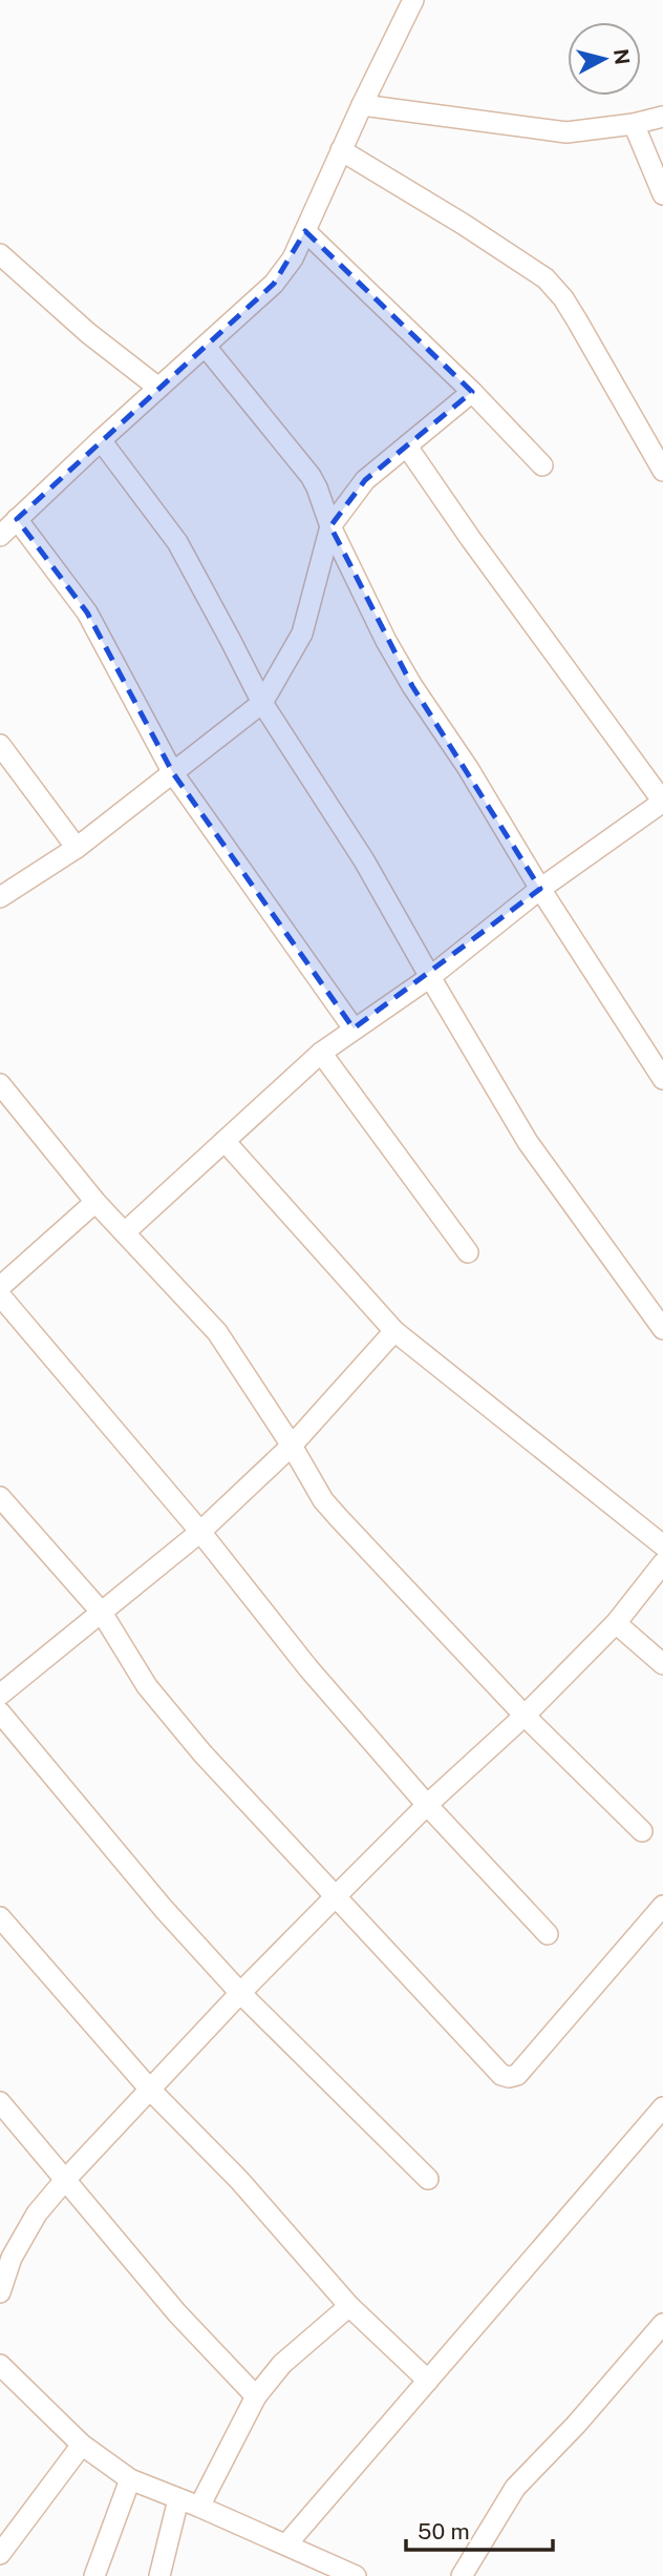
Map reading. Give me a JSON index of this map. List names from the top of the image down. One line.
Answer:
{"scale_bar":"50 m","north":"right"}
